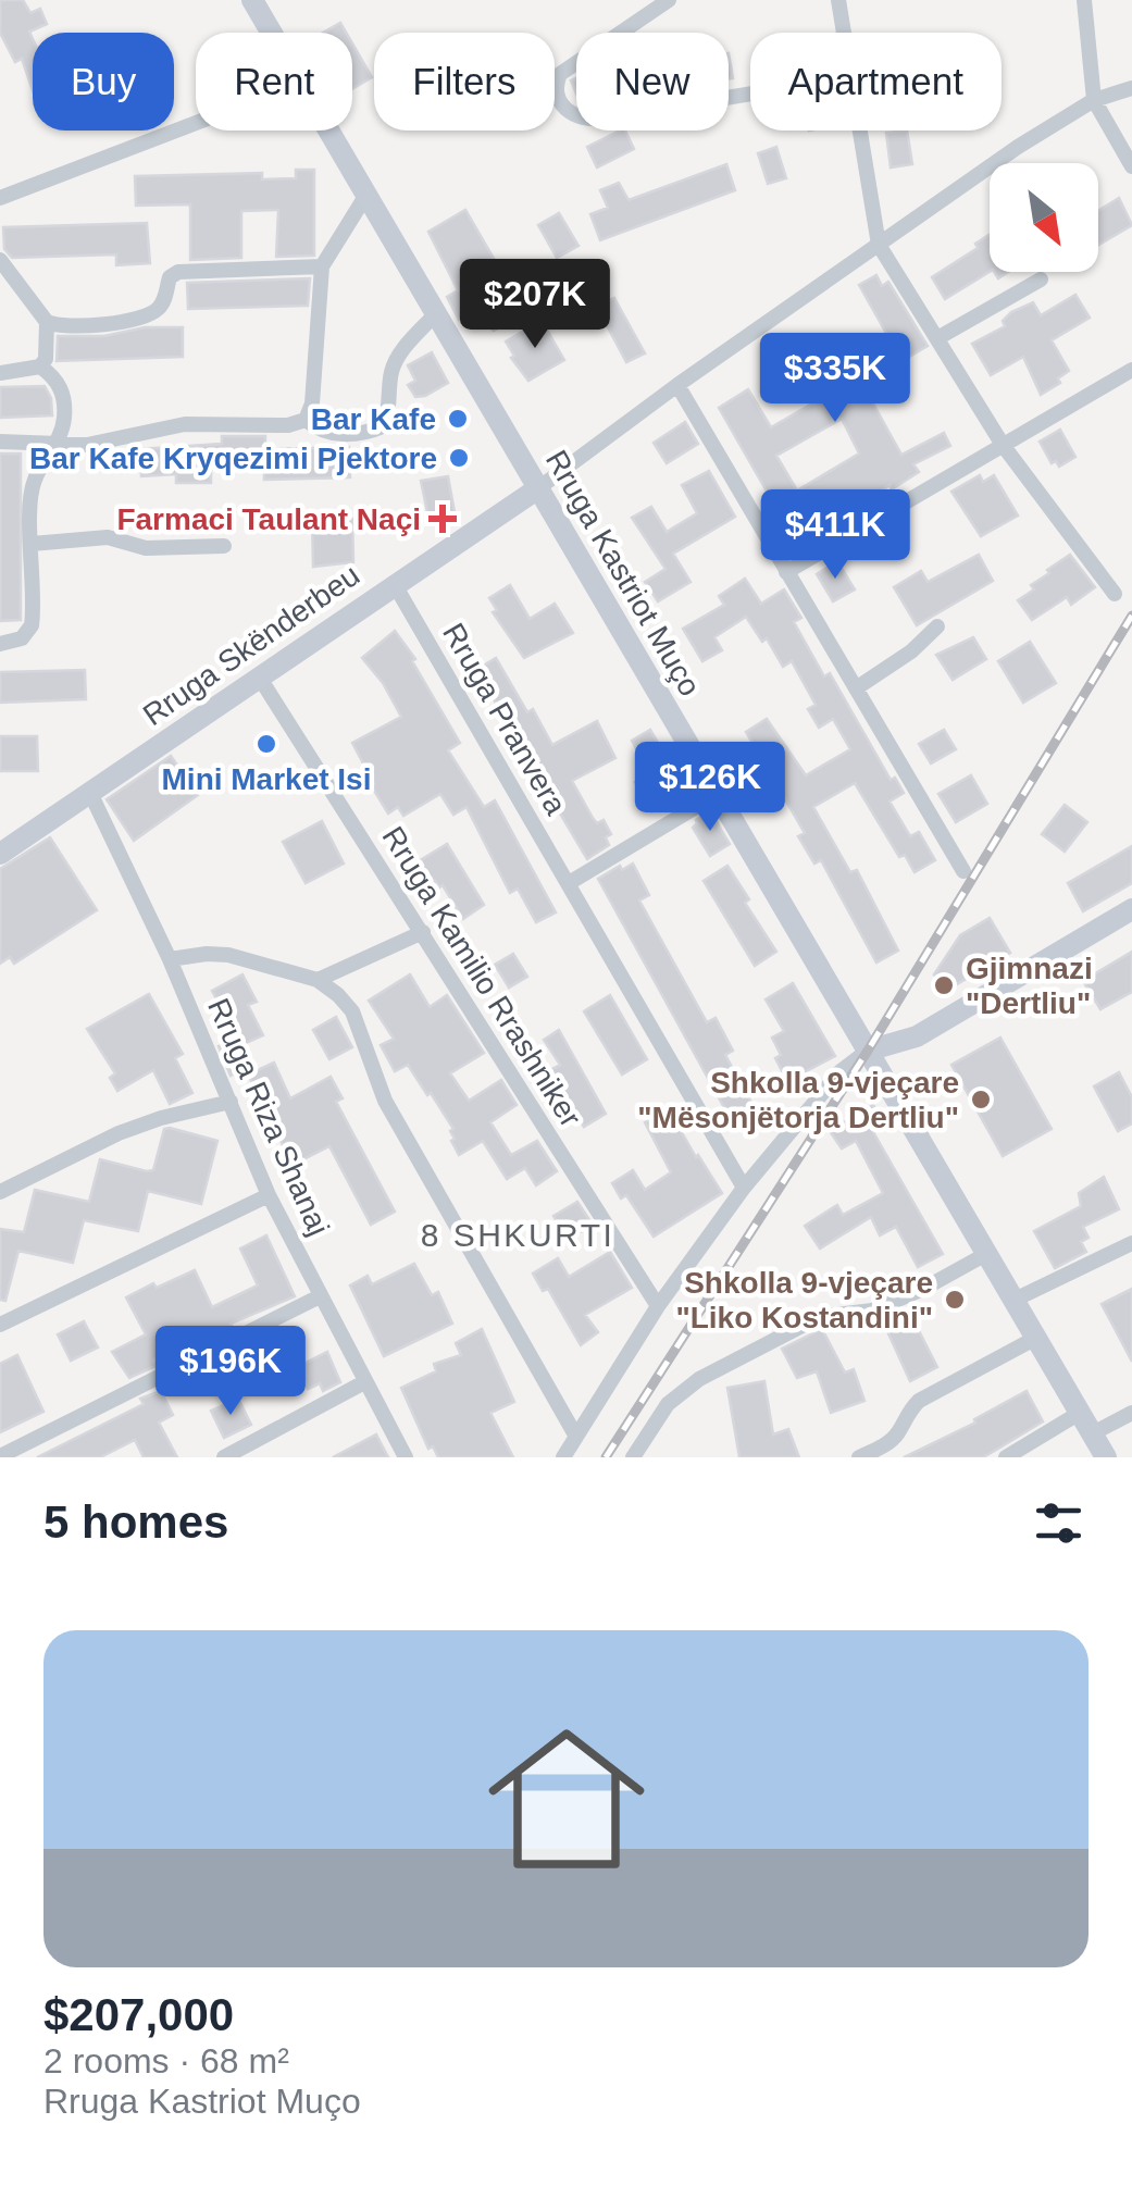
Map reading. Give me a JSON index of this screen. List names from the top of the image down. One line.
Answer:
{"streets":{"street":["Rruga Kastriot Muço","Rruga Skënderbeu","Rruga Pranvera","Rruga Kamilio Rrashniker","Rruga Riza Shanaj"]},"crossings":[["Rruga Kastriot Muço","Rruga Skënderbeu"],["Rruga Skënderbeu","Rruga Pranvera"],["Rruga Skënderbeu","Rruga Kamilio Rrashniker"],["Rruga Skënderbeu","Rruga Riza Shanaj"]],"districts":["8 SHKURTI"],"places":{"other":["Bar Kafe","Bar Kafe Kryqezimi Pjektore","Mini Market Isi","Gjimnazi \"Dertliu\"","Shkolla 9-vjeçare \"Mësonjëtorja Dertliu\"","Shkolla 9-vjeçare \"Liko Kostandini\""],"health":["Farmaci Taulant Naçi"]},"north":"bottom right","page":{"chip":["Buy","Rent","Filters","New","Apartment"],"price":["$207K","$335K","$411K","$126K","$196K"],"heading":"5 homes","list":[{"name":"$207,000","note":"2 rooms · 68 m² · Rruga Kastriot Muço"}]}}
